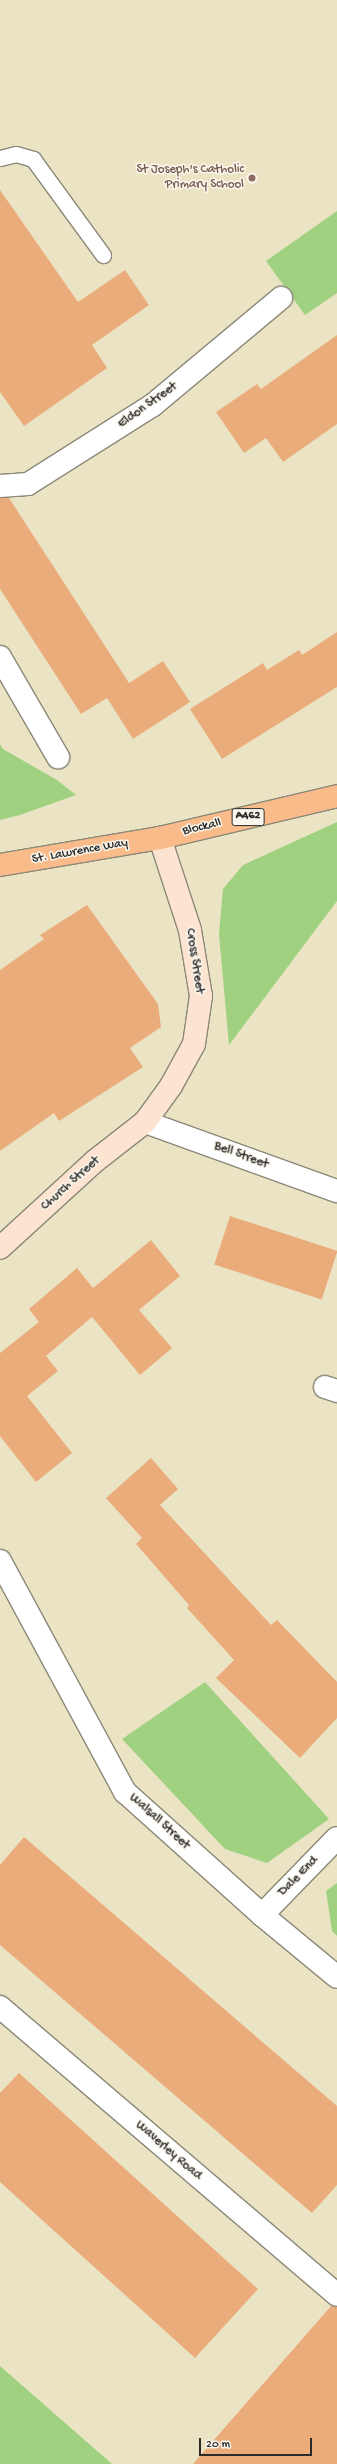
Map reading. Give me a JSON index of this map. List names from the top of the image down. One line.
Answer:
{"streets":{"main road":["A462","Blockall","St. Lawrence Way"],"street":["Eldon Street","Cross Street","Bell Street","Church Street","Walsall Street","Dale End","Waverley Road"]},"crossings":[["Blockall","St. Lawrence Way"],["Blockall","Cross Street"],["St. Lawrence Way","Cross Street"],["Cross Street","Bell Street"],["Cross Street","Church Street"],["Bell Street","Church Street"],["Walsall Street","Dale End"]],"places":["St Joseph's Catholic Primary School"],"scale_bar":"20 m"}
